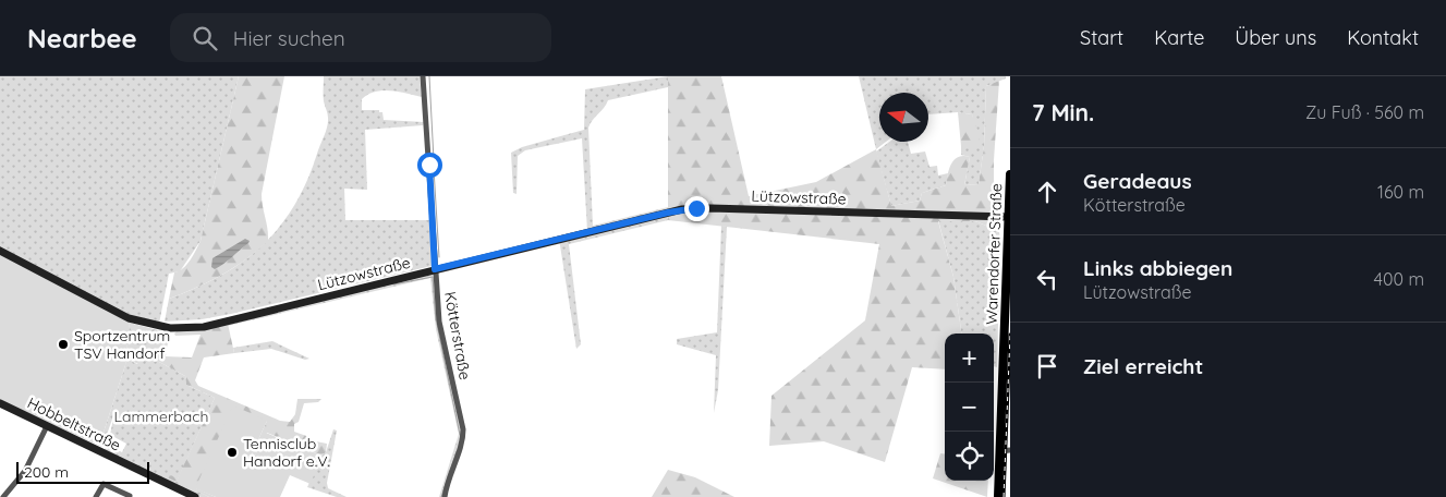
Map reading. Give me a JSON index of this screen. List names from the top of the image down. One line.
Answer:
{"streets":{"main road":["Warendorfer Straße"],"street":["Lützowstraße","Kötterstraße","Hobbeltstraße"]},"crossings":[["Lützowstraße","Warendorfer Straße"],["Lützowstraße","Kötterstraße"]],"parks":["Lammerbach"],"places":["Sportzentrum TSV Handorf","Tennisclub Handorf e.V."],"scale_bar":"200 m","north":"left","page":{"header":"Nearbee","search":"Hier suchen","nav":["Start","Karte","Über uns","Kontakt"],"heading":["7 Min.","Zu Fuß · 560 m"],"list":[["Geradeaus","Kötterstraße","160 m"],["Links abbiegen","Lützowstraße","400 m"],"Ziel erreicht"],"map_buttons":["+","−"],"scale":"200 m"}}
